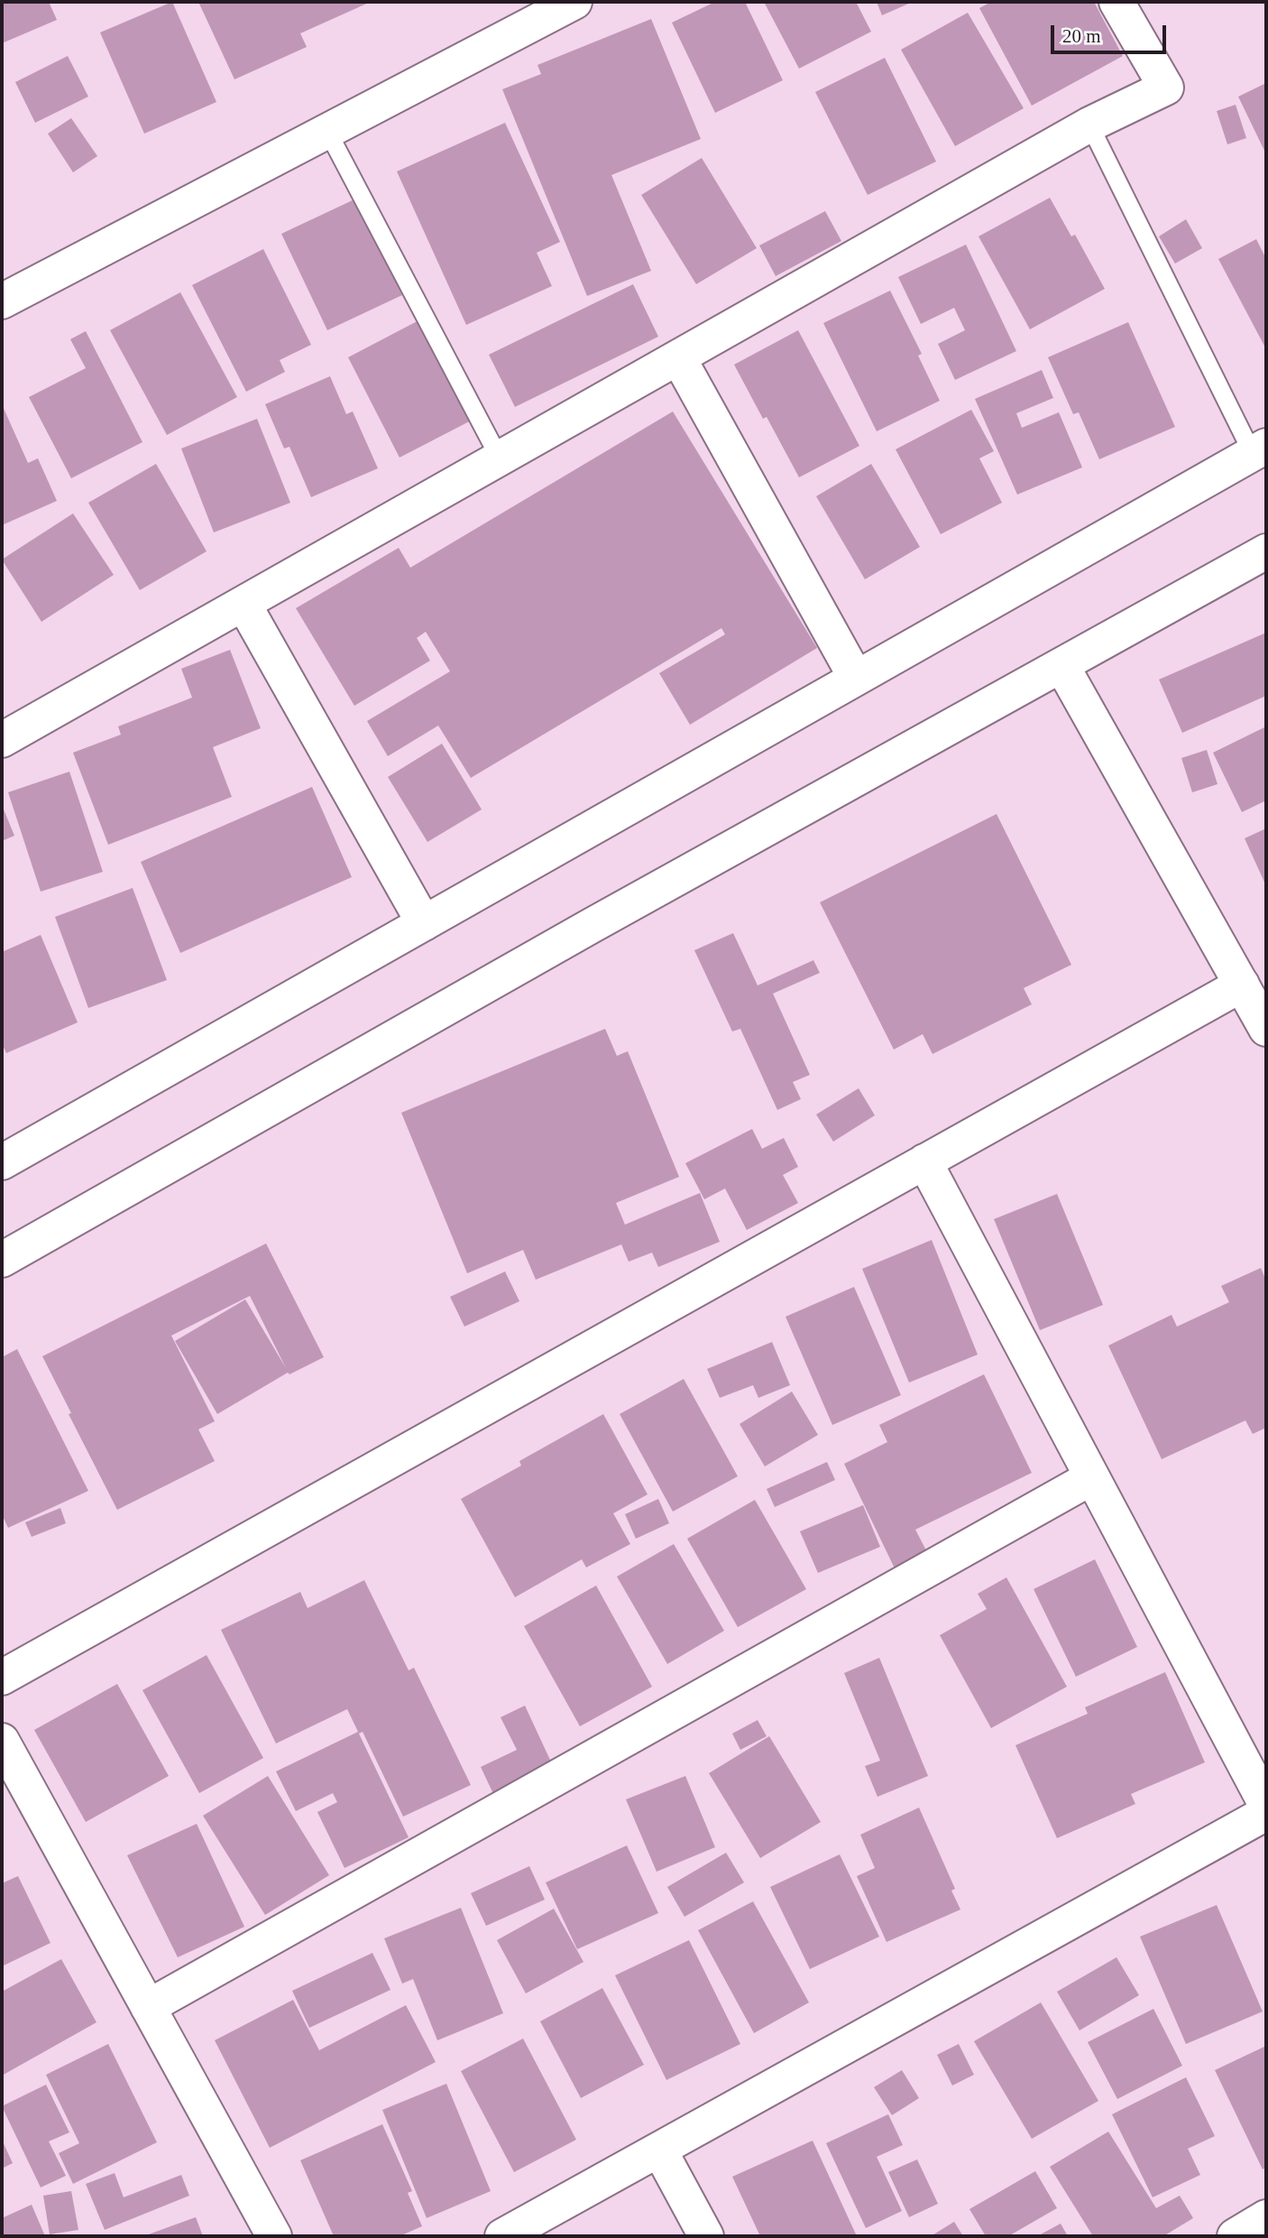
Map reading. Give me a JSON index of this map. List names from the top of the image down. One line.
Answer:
{"scale_bar":"20 m"}
